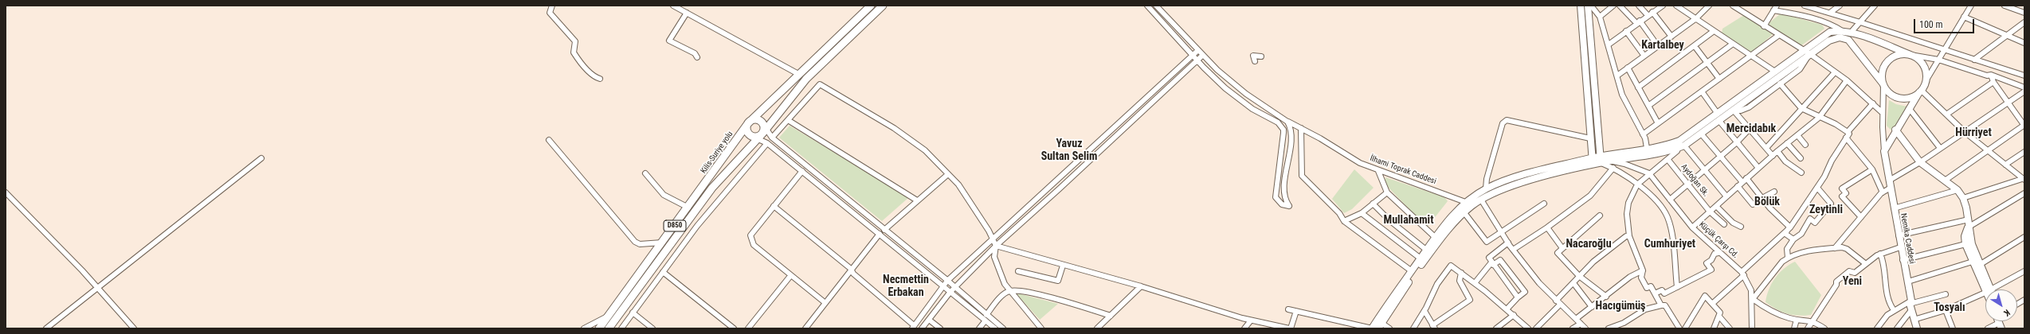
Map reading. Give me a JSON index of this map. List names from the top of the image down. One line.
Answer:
{"streets":{"highway":["Kilis-Suriye yolu","D850"],"main road":["Nemika Caddesi"],"street":["İlhami Toprak Caddesi","Aydoğan Sk.","Küçük Çarşı Cd."]},"districts":["Kartalbey","Mercidabık","Hürriyet","Yavuz Sultan Selim","Bölük","Zeytinli","Mullahamit","Nacaroğlu","Cumhuriyet","Necmettin Erbakan","Yeni","Hacıgümüş","Tosyalı"],"scale_bar":"100 m","north":"bottom right"}
